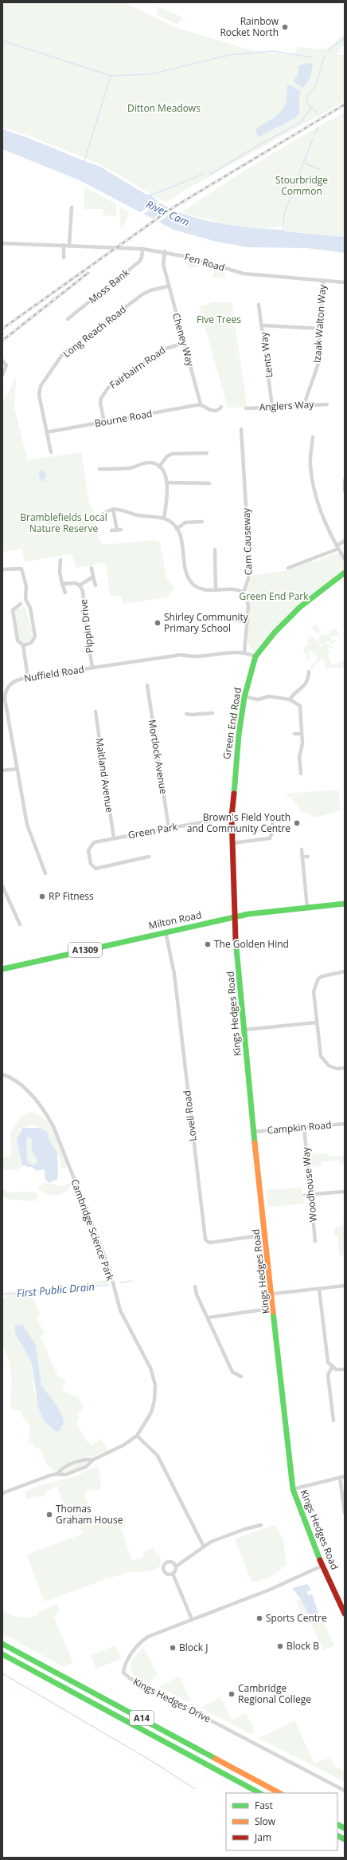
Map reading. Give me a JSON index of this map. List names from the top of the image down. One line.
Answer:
{"streets":{"main road":["Green End Road","Milton Road","A1309","Kings Hedges Road","A14"],"street":["Fen Road","Moss Bank","Izaak Walton Way","Long Reach Road","Cheney Way","Lents Way","Fairbairn Road","Anglers Way","Bourne Road","Cam Causeway","Pippin Drive","Nuffield Road","Mortlock Avenue","Maitland Avenue","Green Park","Lovell Road","Campkin Road","Woodhouse Way","Cambridge Science Park","Kings Hedges Drive"]},"crossings":[["Fen Road","Moss Bank"],["Fen Road","Izaak Walton Way"],["Fen Road","Cheney Way"],["Izaak Walton Way","Anglers Way"],["Long Reach Road","Cheney Way"],["Long Reach Road","Bourne Road"],["Cheney Way","Fairbairn Road"],["Cheney Way","Bourne Road"],["Lents Way","Anglers Way"],["Fairbairn Road","Bourne Road"],["Pippin Drive","Nuffield Road"],["Nuffield Road","Green End Road"],["Green End Road","Green Park"],["Green End Road","Milton Road"],["Green End Road","Kings Hedges Road"],["Mortlock Avenue","Green Park"],["Maitland Avenue","Green Park"],["Milton Road","Kings Hedges Road"],["Milton Road","Lovell Road"],["Kings Hedges Road","Lovell Road"],["Kings Hedges Road","Campkin Road"],["Kings Hedges Road","Kings Hedges Drive"],["Campkin Road","Woodhouse Way"]],"water":["River Cam","First Public Drain"],"parks":["Ditton Meadows","Stourbridge Common","Five Trees","Bramblefields Local Nature Reserve","Green End Park"],"places":["Rainbow Rocket North","Shirley Community Primary School","Brown's Field Youth and Community Centre","RP Fitness","The Golden Hind","Thomas Graham House","Sports Centre","Block B","Block J","Cambridge Regional College"],"legend":["Fast","Slow","Jam"]}
